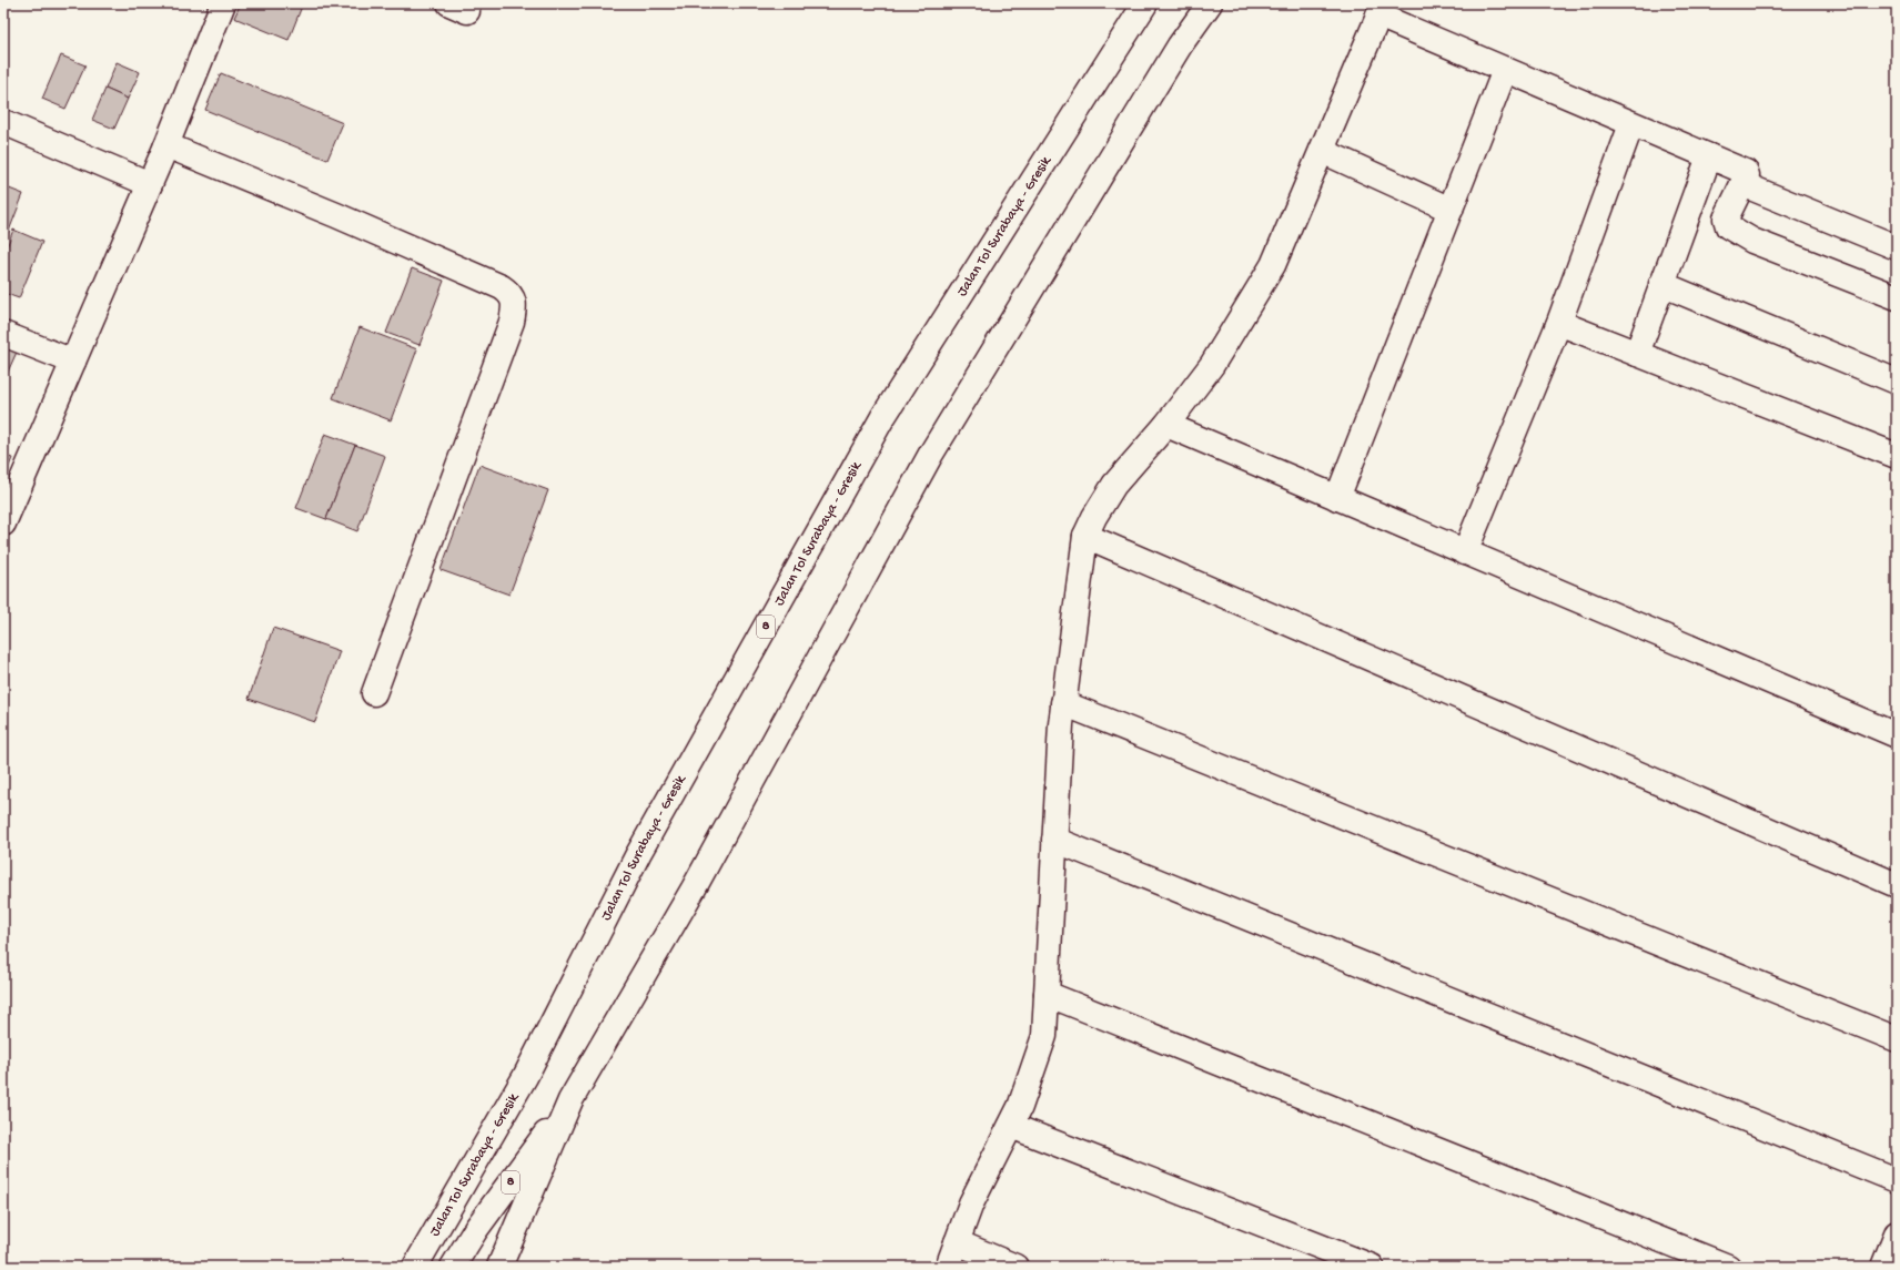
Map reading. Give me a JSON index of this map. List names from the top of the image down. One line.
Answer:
{"streets":{"main road":["Jalan Tol Surabaya - Gresik","8"]}}
